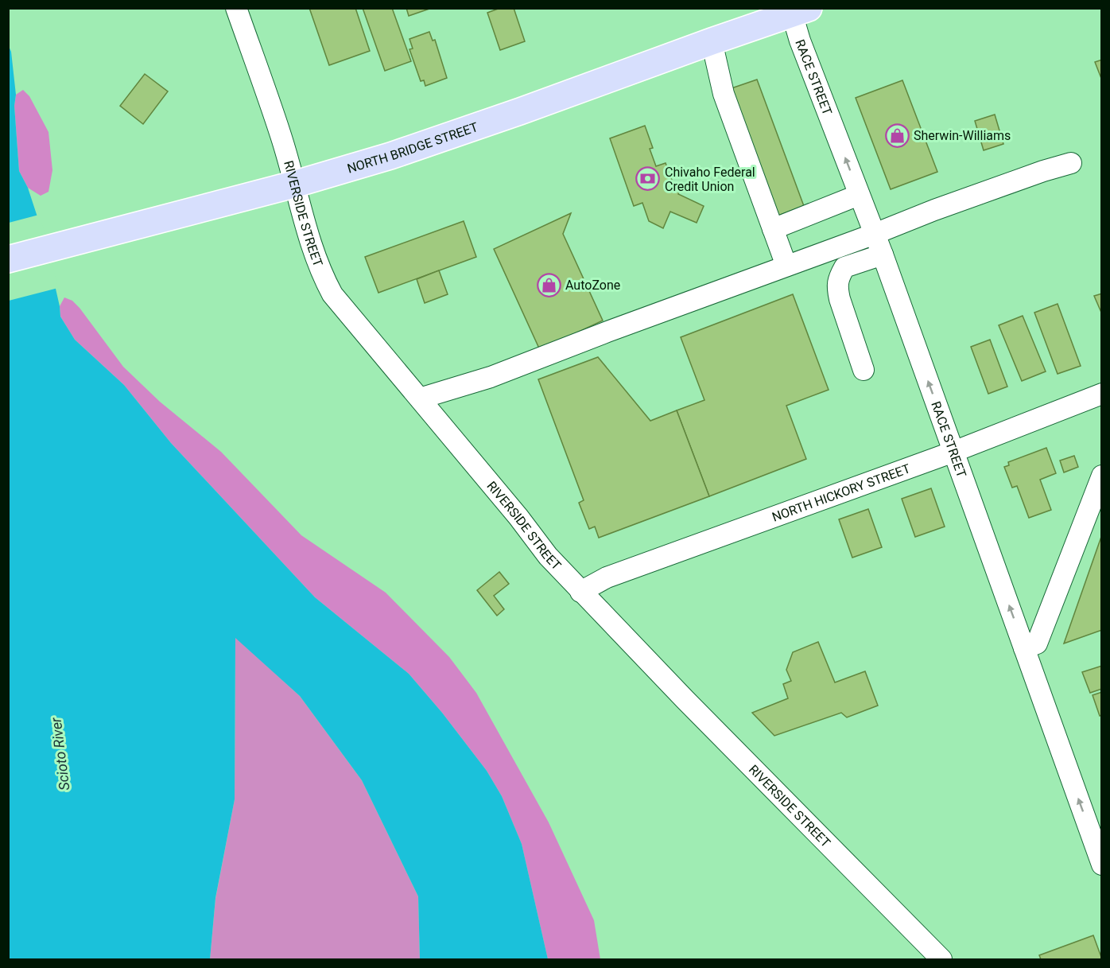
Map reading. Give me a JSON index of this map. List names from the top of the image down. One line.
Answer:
{"streets":{"main road":["NORTH BRIDGE STREET"],"street":["RACE STREET","RIVERSIDE STREET","NORTH HICKORY STREET"]},"crossings":[["RACE STREET","NORTH BRIDGE STREET"],["RACE STREET","NORTH HICKORY STREET"],["NORTH BRIDGE STREET","RIVERSIDE STREET"],["RIVERSIDE STREET","NORTH HICKORY STREET"]],"one_way":["RACE STREET"],"water":["Scioto River"],"places":{"shop":["Sherwin-Williams","AutoZone"],"bank":["Chivaho Federal Credit Union"]}}
